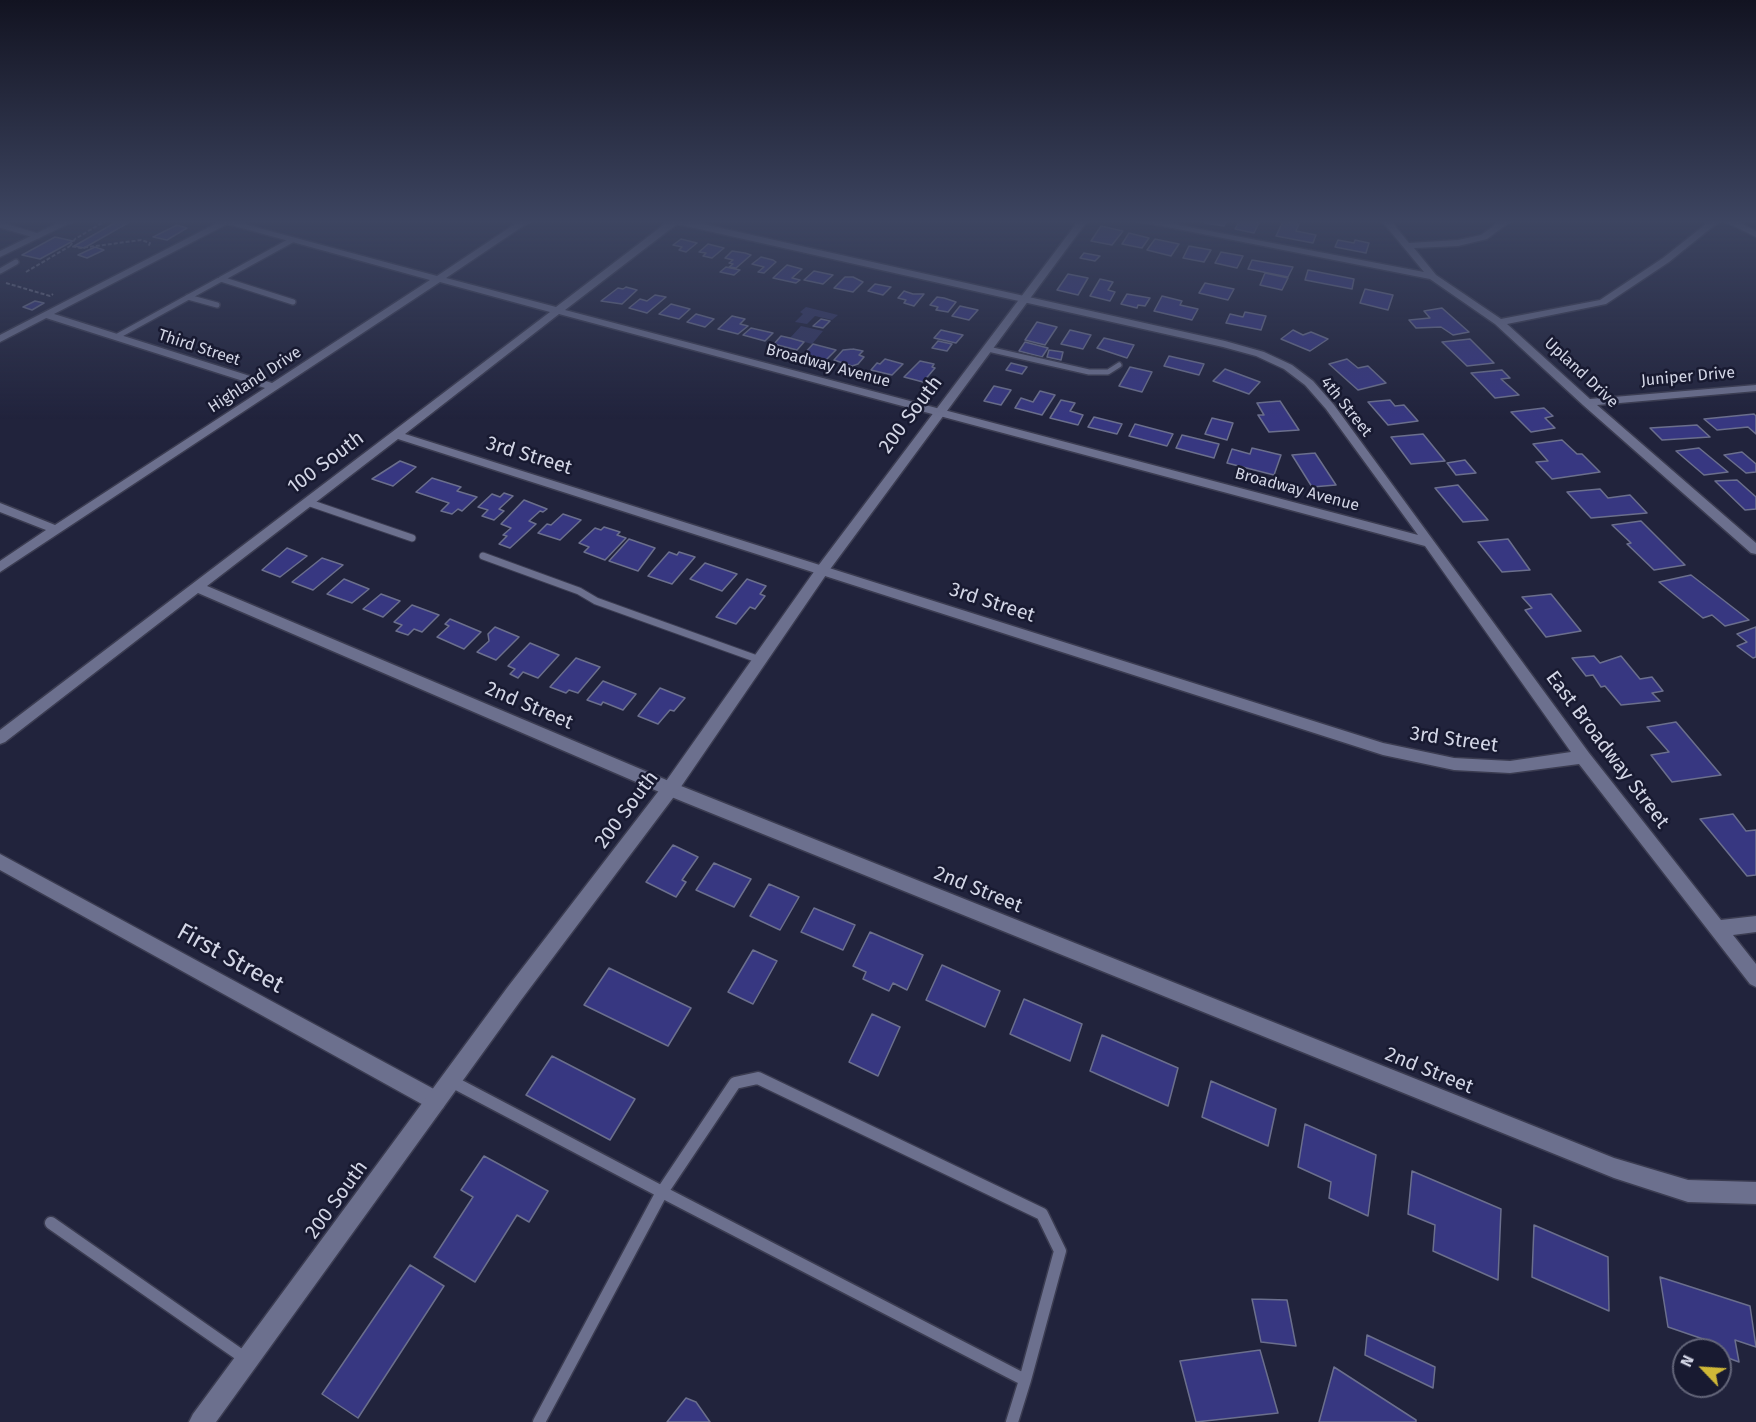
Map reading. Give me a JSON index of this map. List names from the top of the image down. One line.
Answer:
{"streets":{"street":["Third Street","Broadway Avenue","Upland Drive","Juniper Drive","Highland Drive","4th Street","200 South","3rd Street","100 South","2nd Street","East Broadway Street","First Street"]},"crossings":[["Third Street","Highland Drive"],["Broadway Avenue","4th Street"],["Broadway Avenue","200 South"],["Broadway Avenue","100 South"],["Broadway Avenue","East Broadway Street"],["Upland Drive","Juniper Drive"],["4th Street","200 South"],["4th Street","East Broadway Street"],["200 South","3rd Street"],["200 South","2nd Street"],["200 South","First Street"],["3rd Street","100 South"],["3rd Street","East Broadway Street"],["100 South","2nd Street"]],"north":"top left"}
